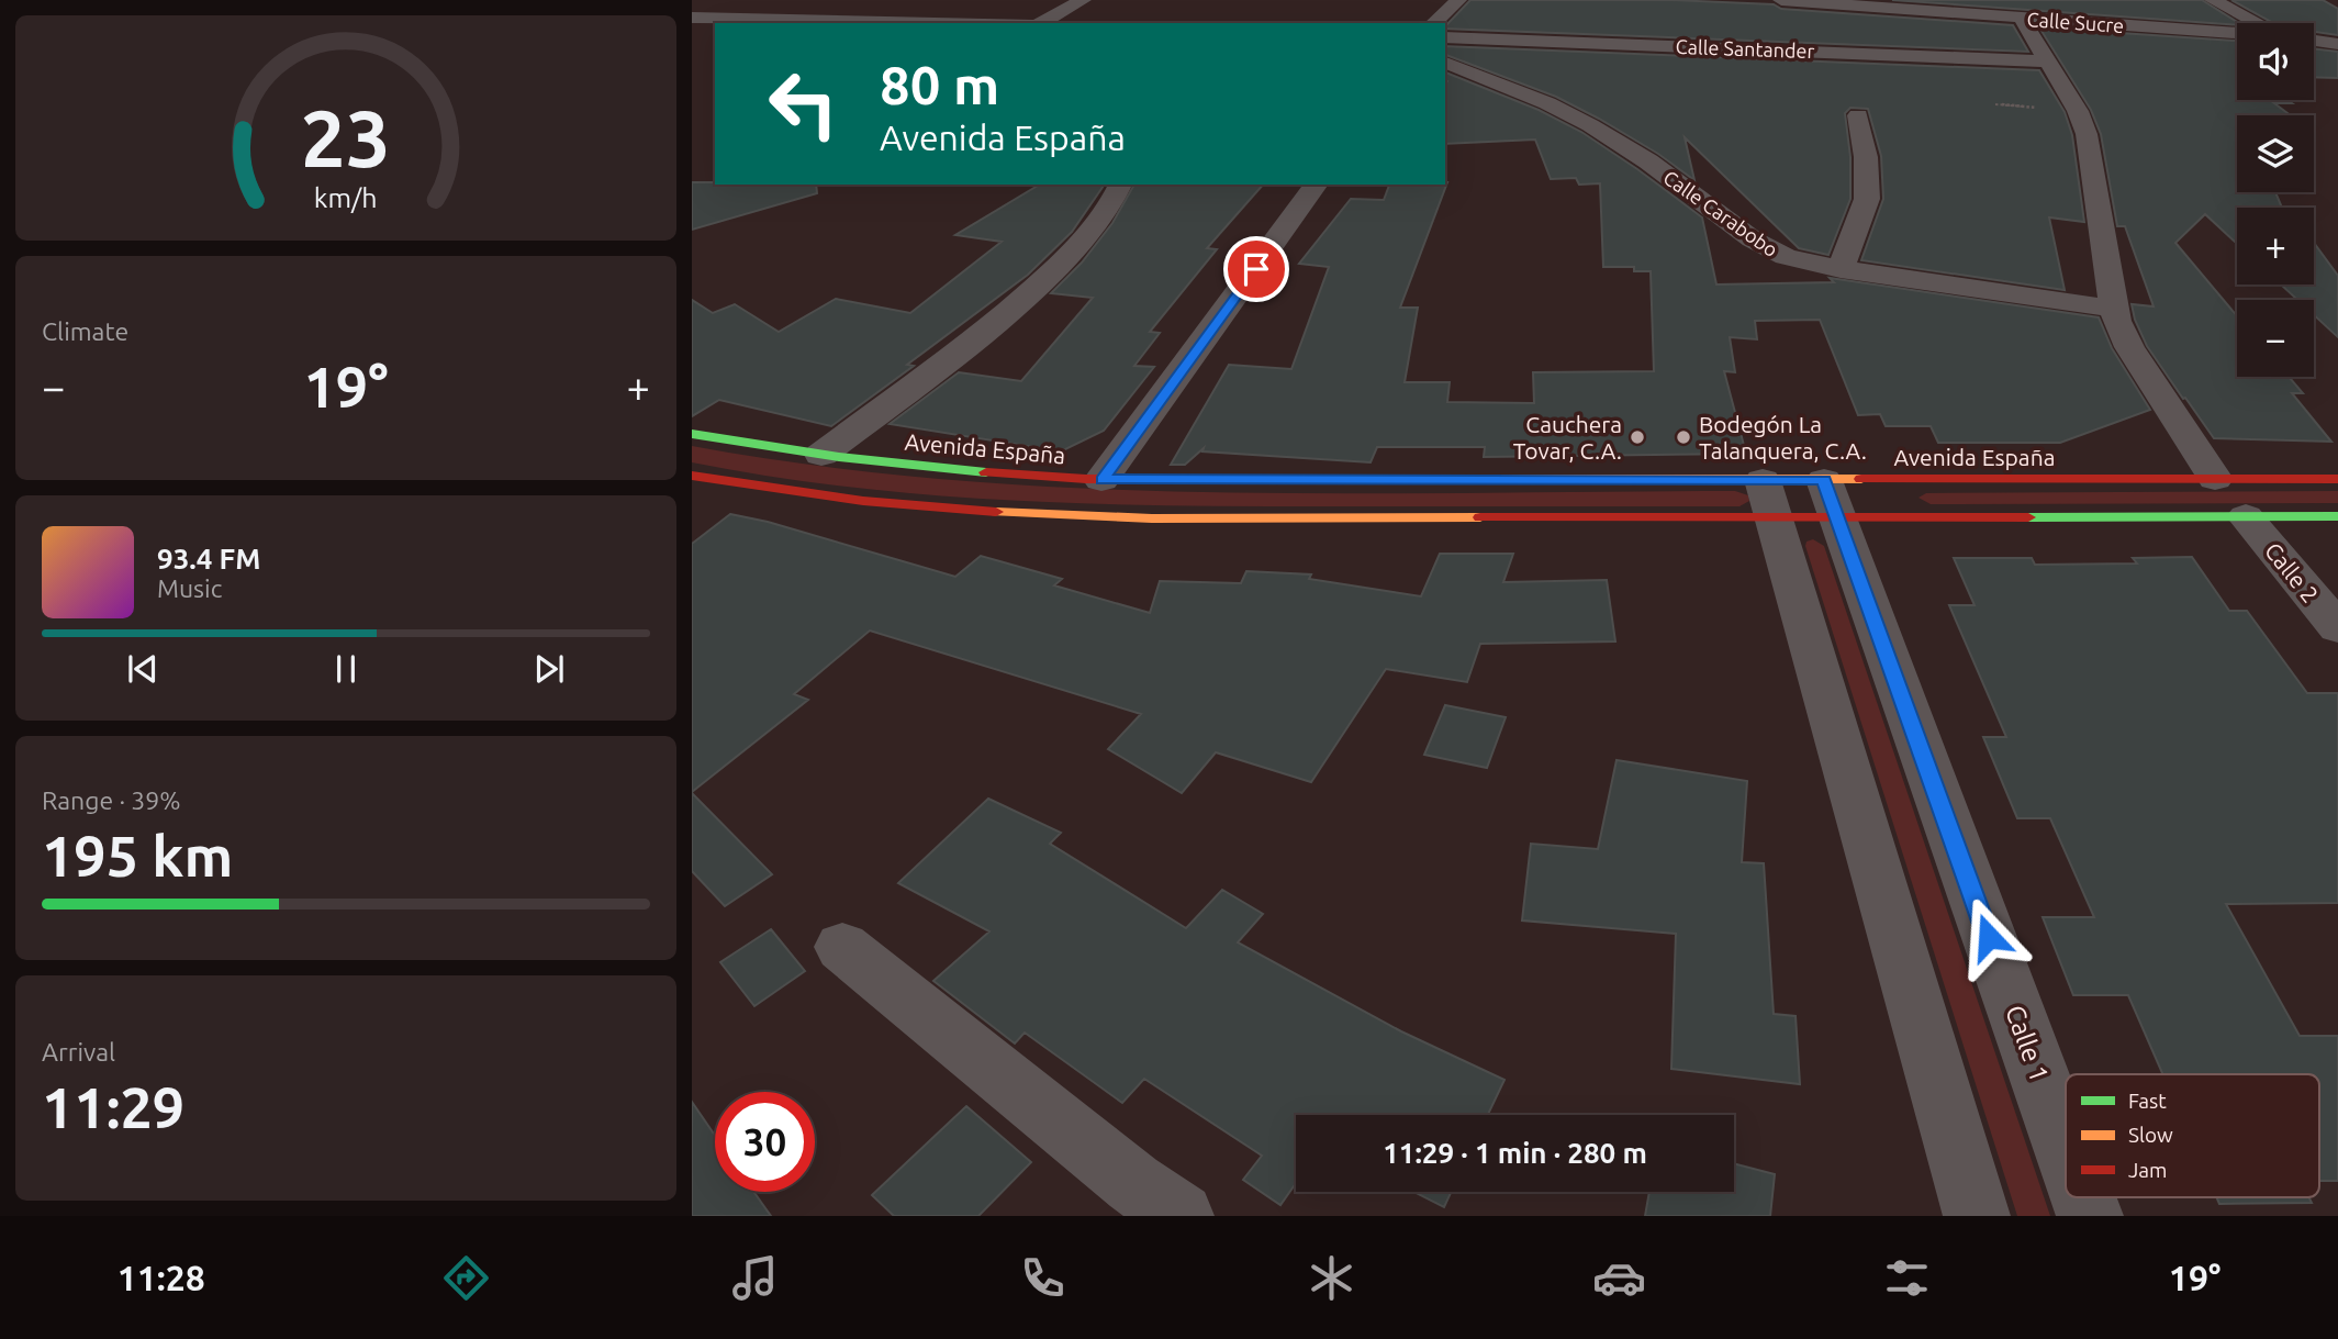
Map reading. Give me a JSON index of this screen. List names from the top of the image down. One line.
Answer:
{"streets":{"main road":["Avenida España"],"street":["Calle Sucre","Calle Santander","Calle Carabobo","Calle 2","Calle 1"]},"crossings":[["Avenida España","Calle 2"],["Avenida España","Calle 1"]],"places":["Cauchera Tovar, C.A.","Bodegón La Talanquera, C.A."],"legend":["Fast","Slow","Jam"],"page":{"map_buttons":["+","−"],"turn":["80 m","Avenida España"],"tile":["Climate",["Range · 39%","195 km"],["Arrival","11:29"]],"heat":["−","19°","+"],"song":["93.4 FM","Music"],"limit":"30","trip":"11:29 · 1 min · 280 m","tabs":["11:28","19°"],"gauge":["23","km/h"]}}
